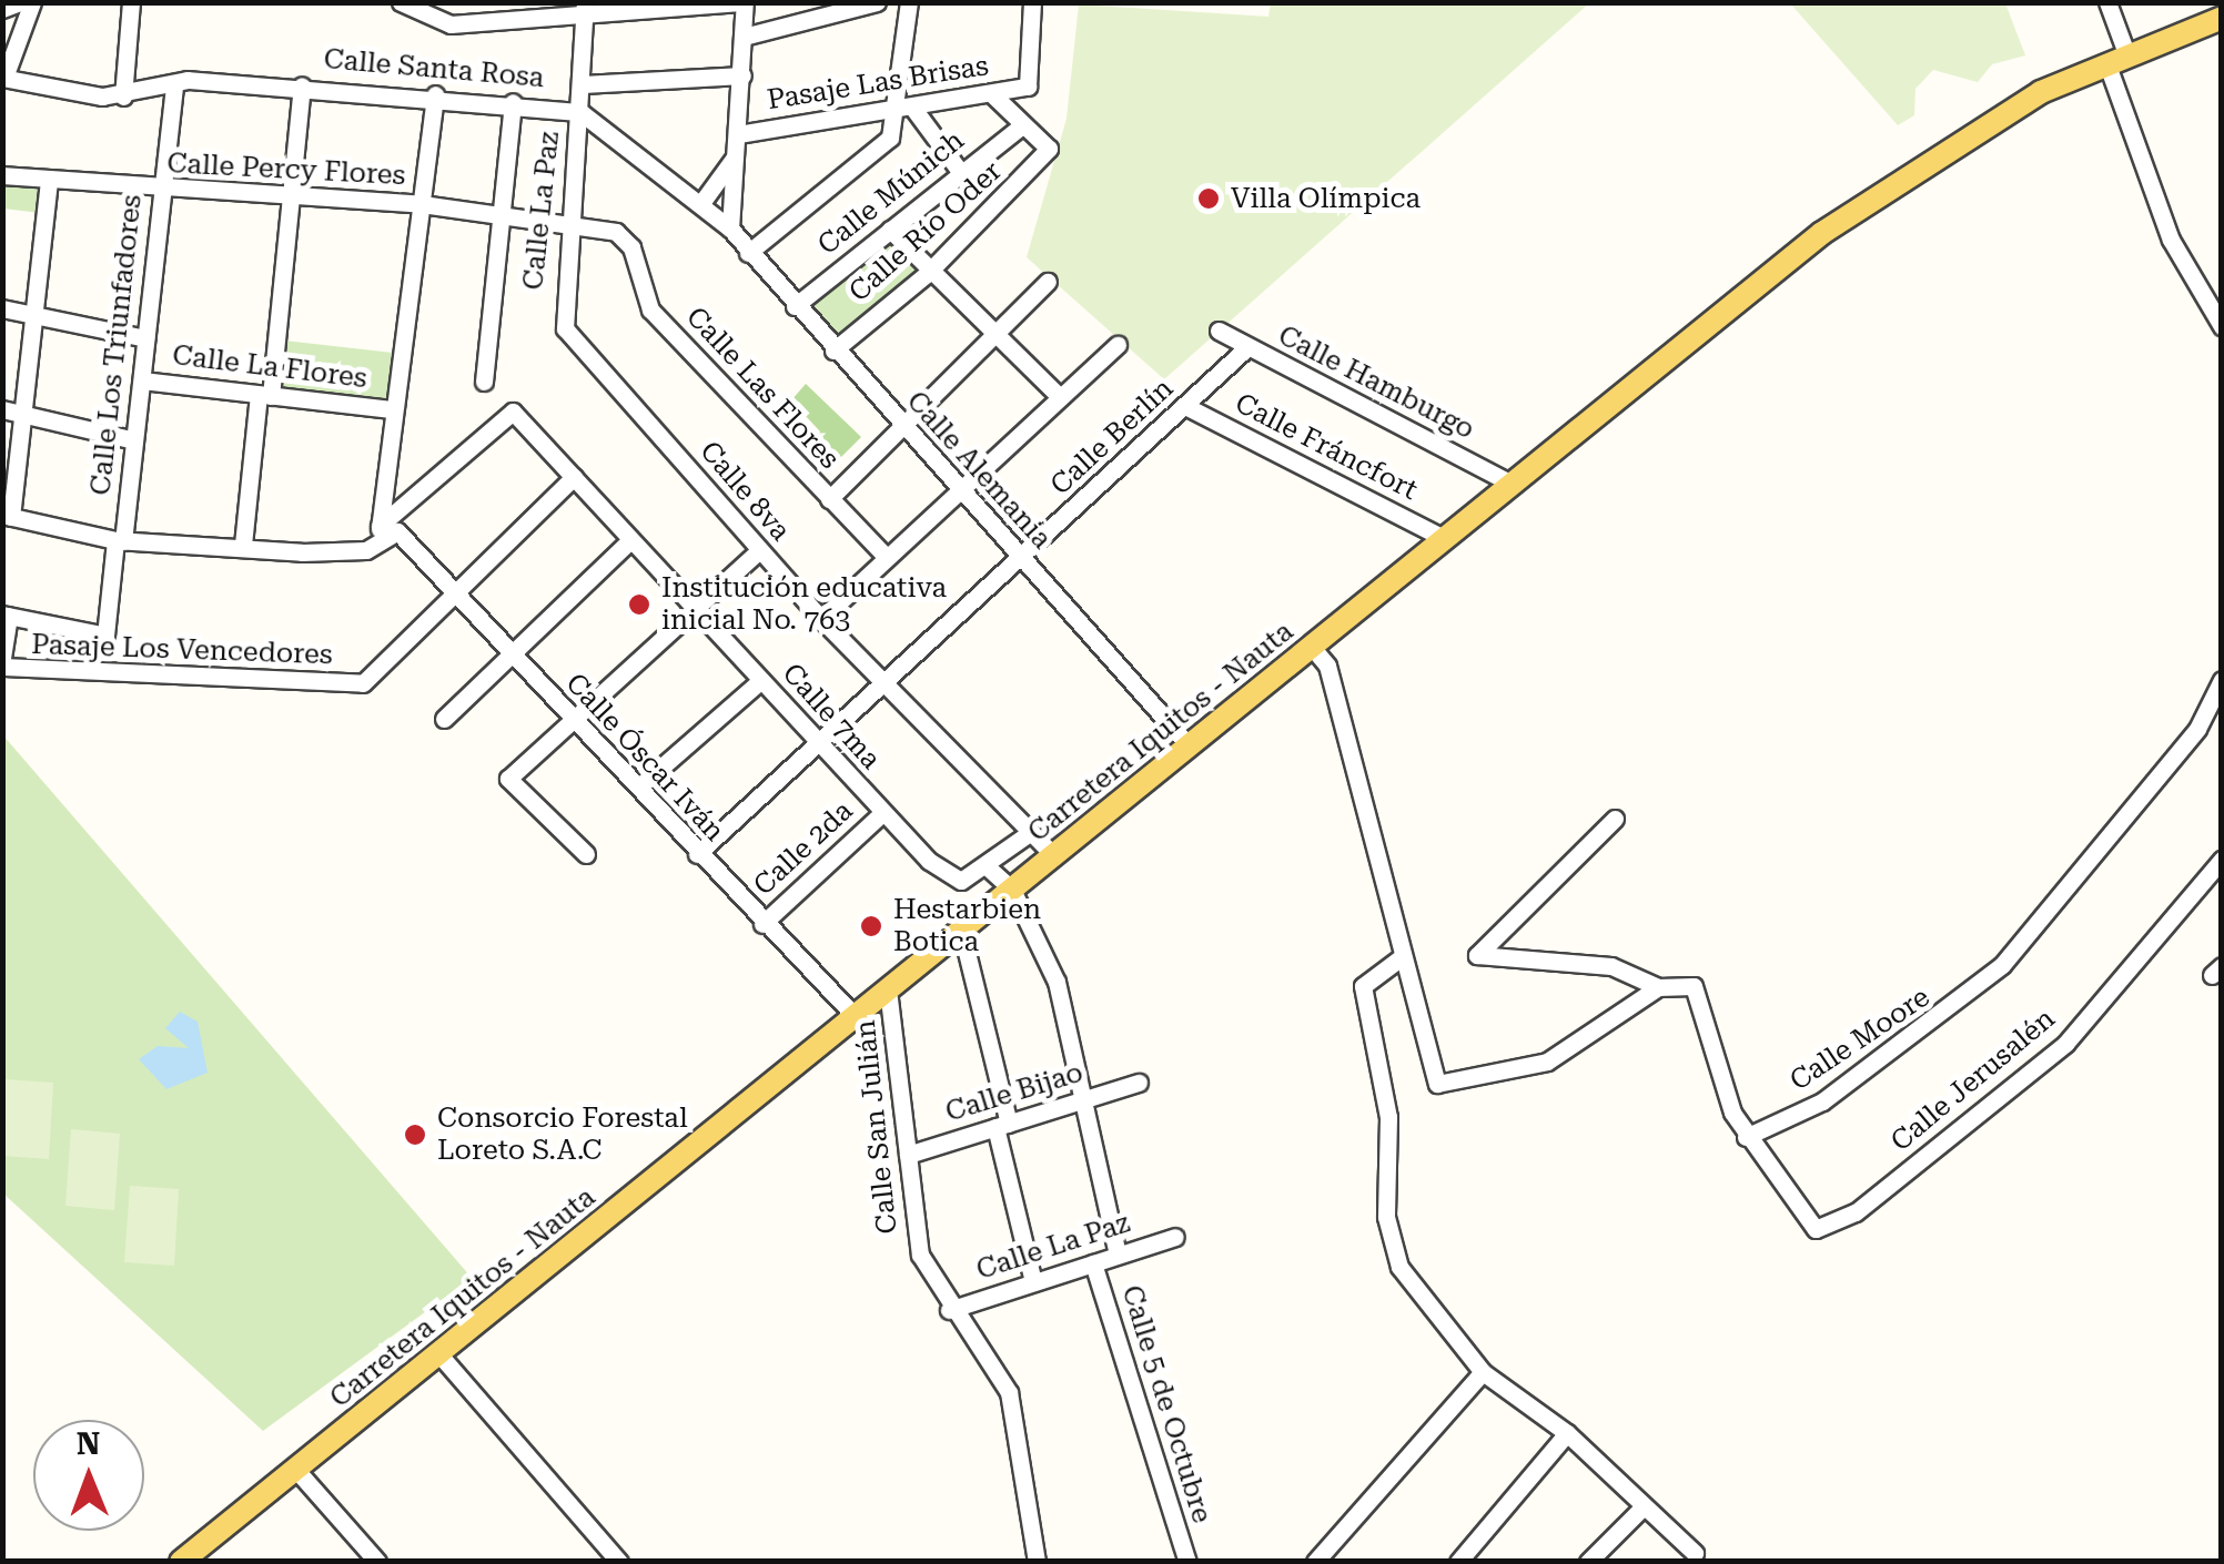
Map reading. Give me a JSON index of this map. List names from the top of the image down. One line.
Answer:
{"streets":{"main road":["Carretera Iquitos - Nauta"],"street":["Calle Santa Rosa","Pasaje Las Brisas","Calle Percy Flores","Calle Múnich","Calle La Paz","Calle Río Oder","Calle Los Triunfadores","Calle La Flores","Calle Hamburgo","Calle Las Flores","Calle Berlín","Calle Fráncfort","Calle Alemania","Calle 8va","Pasaje Los Vencedores","Calle 7ma","Calle Óscar Iván","Calle 2da","Calle Moore","Calle Jerusalén","Calle Bijao","Calle San Julián","Calle 5 de Octubre"]},"crossings":[["Calle Santa Rosa","Calle La Paz"],["Calle Santa Rosa","Calle Los Triunfadores"],["Calle Santa Rosa","Calle Alemania"],["Pasaje Las Brisas","Calle La Paz"],["Calle Percy Flores","Calle La Paz"],["Calle Percy Flores","Calle Los Triunfadores"],["Calle Percy Flores","Calle Las Flores"],["Calle Múnich","Calle Río Oder"],["Calle Múnich","Calle Alemania"],["Calle La Paz","Calle Las Flores"],["Calle La Paz","Calle 8va"],["Calle La Paz","Calle San Julián"],["Calle La Paz","Calle 5 de Octubre"],["Calle Río Oder","Calle Alemania"],["Calle Los Triunfadores","Calle La Flores"],["Calle Los Triunfadores","Pasaje Los Vencedores"],["Calle Hamburgo","Calle Berlín"],["Calle Hamburgo","Carretera Iquitos - Nauta"],["Calle Berlín","Calle Fráncfort"],["Calle Berlín","Calle Alemania"],["Calle Berlín","Calle 8va"],["Calle Berlín","Calle 7ma"],["Calle Berlín","Calle Óscar Iván"],["Calle Fráncfort","Carretera Iquitos - Nauta"],["Calle Alemania","Carretera Iquitos - Nauta"],["Calle 8va","Carretera Iquitos - Nauta"],["Pasaje Los Vencedores","Calle Óscar Iván"],["Calle 7ma","Calle Óscar Iván"],["Calle 7ma","Calle 2da"],["Carretera Iquitos - Nauta","Calle Óscar Iván"],["Carretera Iquitos - Nauta","Calle San Julián"],["Calle Óscar Iván","Calle 2da"],["Calle Moore","Calle Jerusalén"],["Calle Bijao","Calle San Julián"]],"places":["Villa Olímpica","Institución educativa inicial No. 763","Hestarbien Botica","Consorcio Forestal Loreto S.A.C"],"north":"top"}
